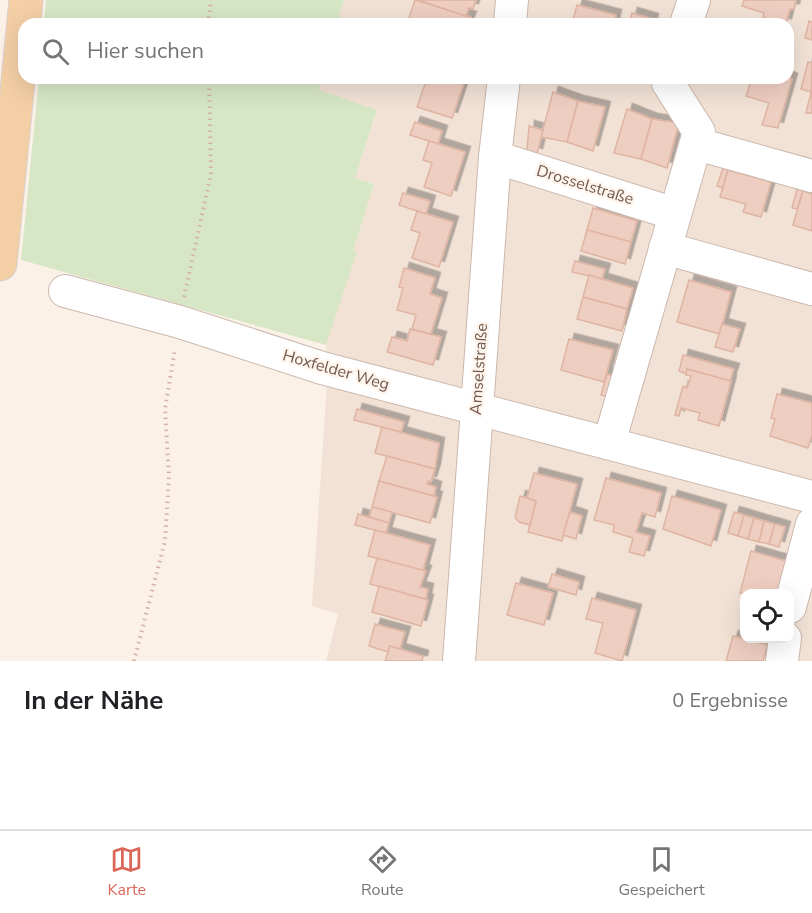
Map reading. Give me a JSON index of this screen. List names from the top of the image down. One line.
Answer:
{"streets":{"street":["Drosselstraße","Amselstraße","Hoxfelder Weg"]},"crossings":[["Drosselstraße","Amselstraße"],["Amselstraße","Hoxfelder Weg"]],"page":{"search":"Hier suchen","heading":["In der Nähe","0 Ergebnisse"],"nav":["Karte","Route","Gespeichert"]}}
